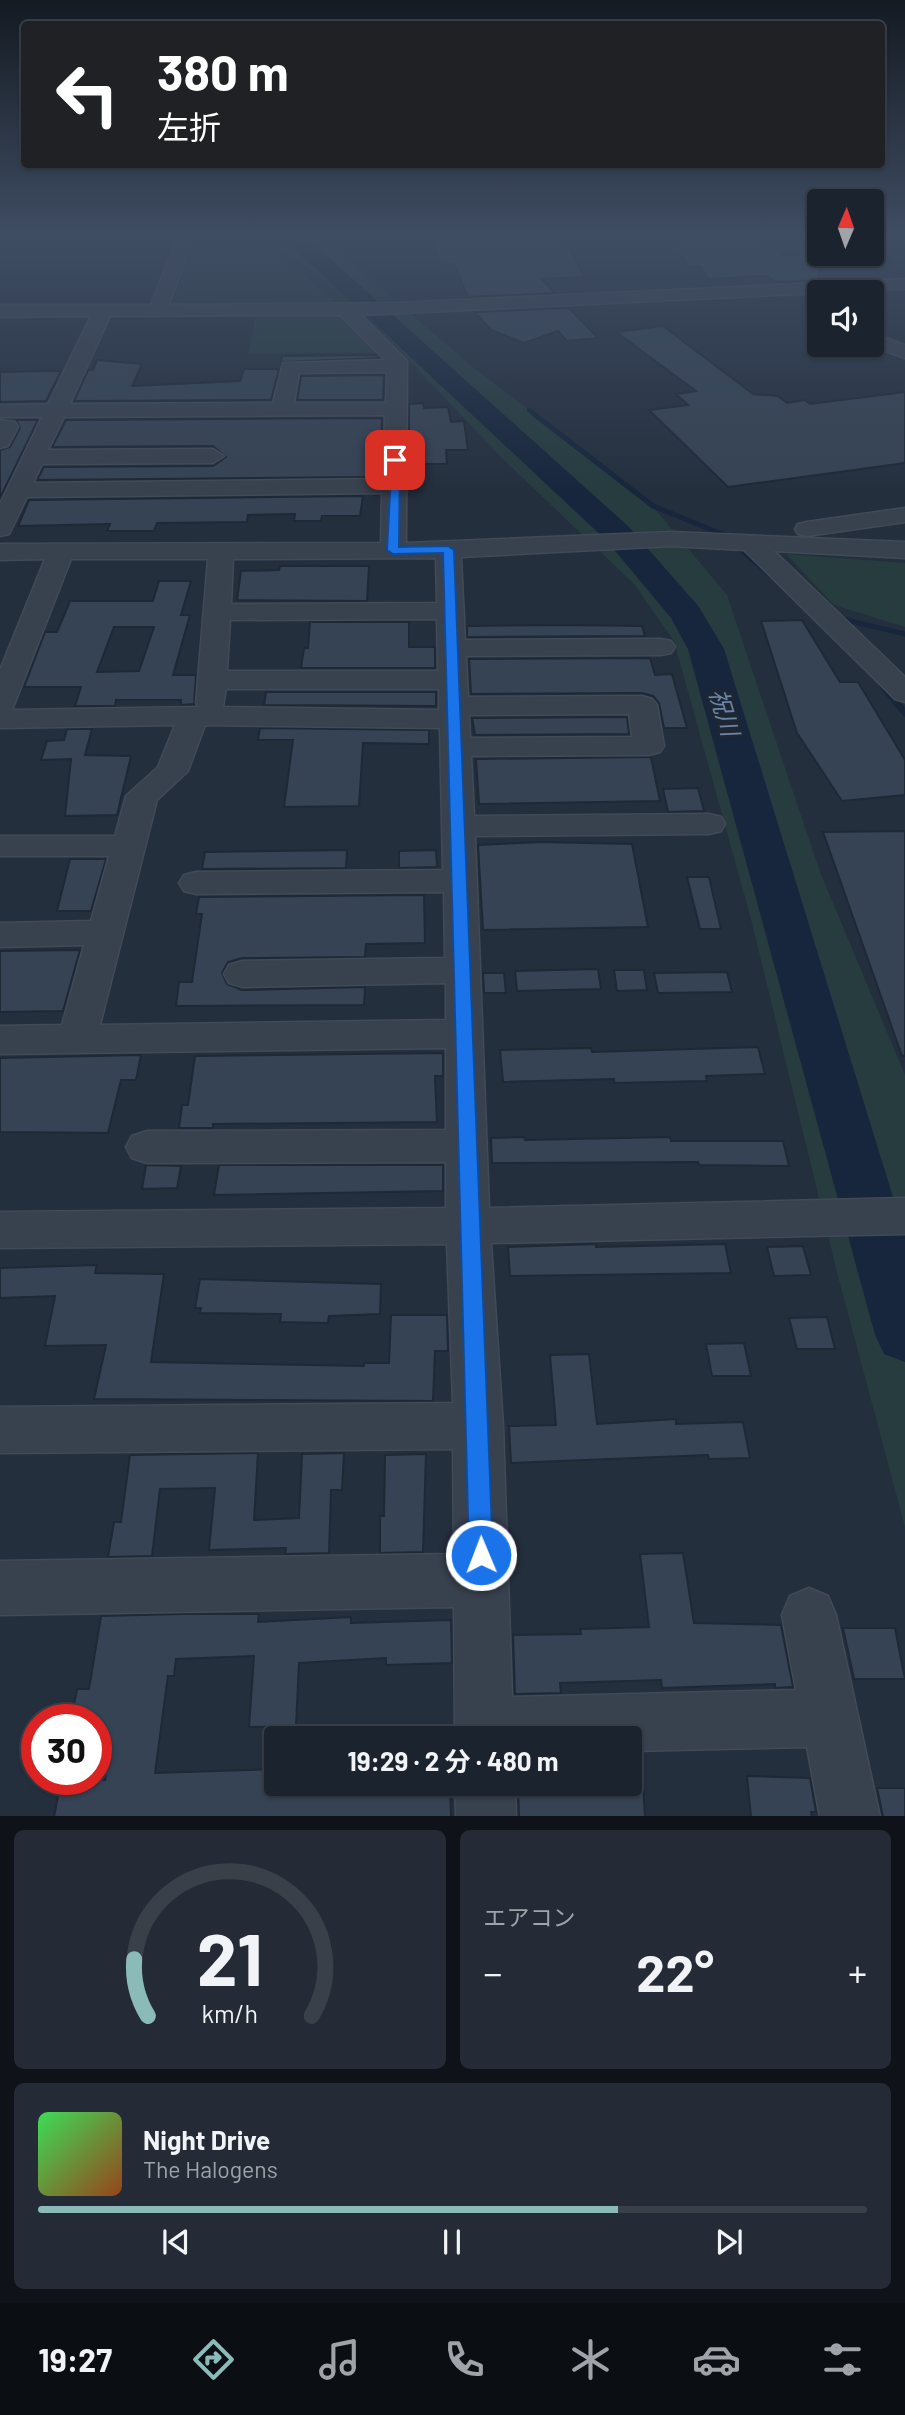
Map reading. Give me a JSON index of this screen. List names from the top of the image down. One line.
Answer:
{"water":["祝川"],"north":"top","page":{"turn":["380 m","左折"],"limit":"30","trip":"19:29 · 2 分 · 480 m","tile":"エアコン","heat":["−","22°","+"],"song":["Night Drive","The Halogens"],"tabs":"19:27","gauge":["21","km/h"]}}
